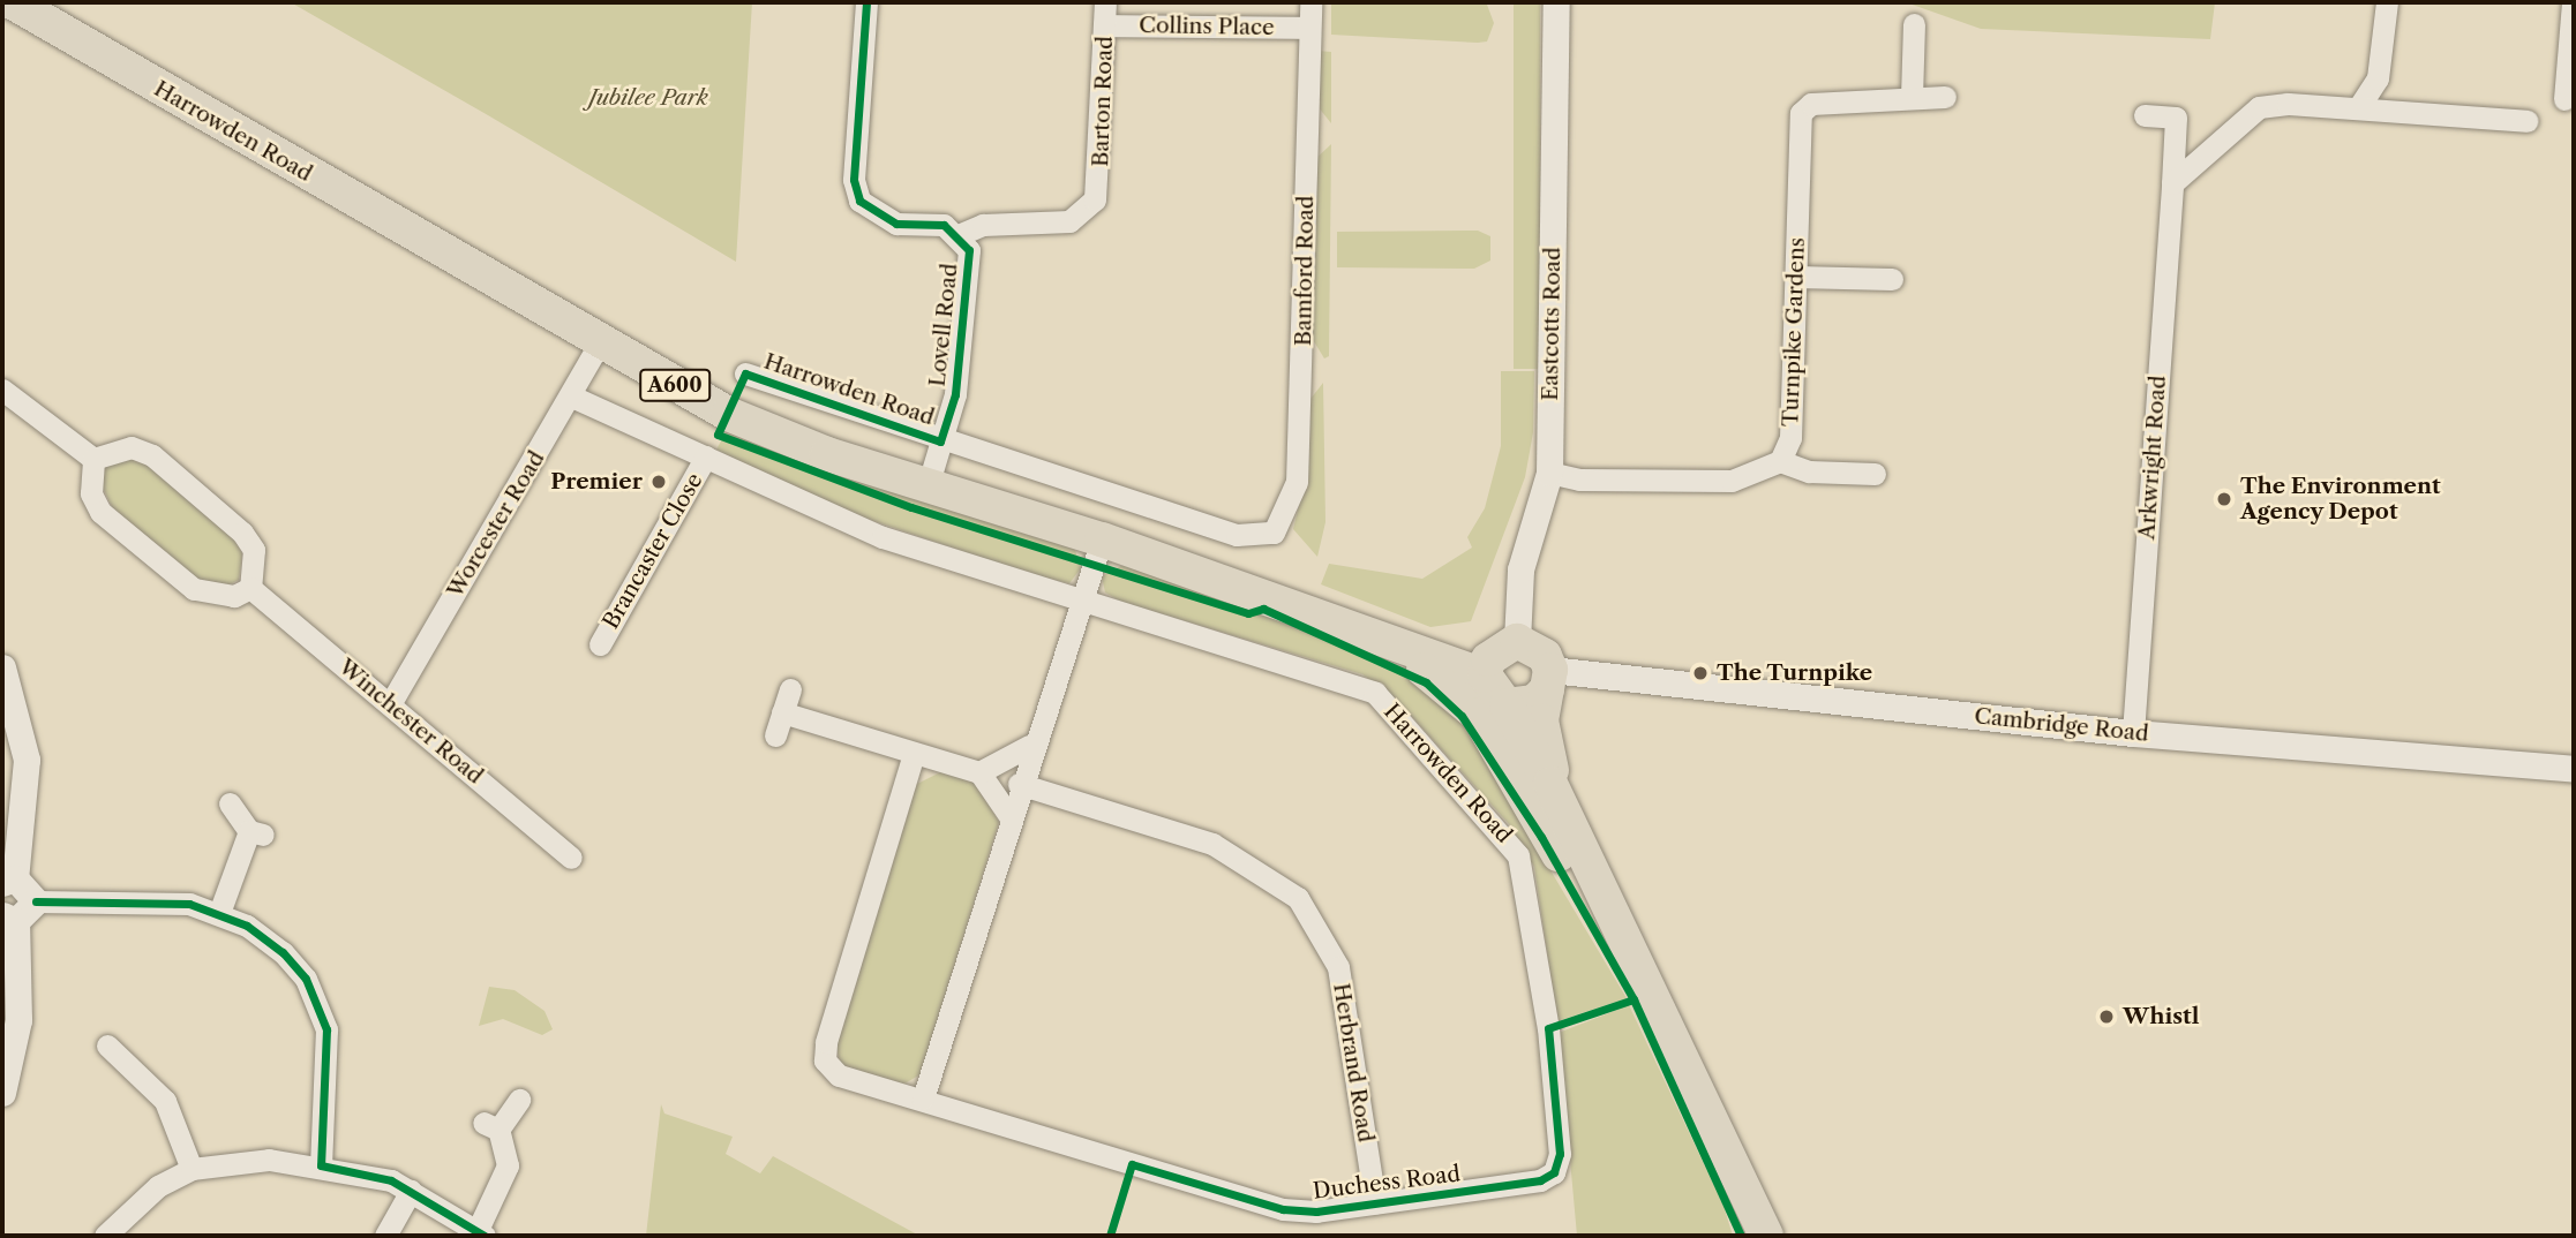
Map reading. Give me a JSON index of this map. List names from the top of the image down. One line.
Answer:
{"streets":{"main road":["Harrowden Road","A600"],"street":["Collins Place","Barton Road","Bamford Road","Eastcotts Road","Lovell Road","Turnpike Gardens","Arkwright Road","Worcester Road","Brancaster Close","Winchester Road","Cambridge Road","Herbrand Road","Duchess Road"]},"crossings":[["Collins Place","Barton Road"],["Collins Place","Bamford Road"],["Barton Road","Lovell Road"],["Harrowden Road","Bamford Road"],["Harrowden Road","Eastcotts Road"],["Harrowden Road","Lovell Road"],["Harrowden Road","A600"],["Harrowden Road","Worcester Road"],["Harrowden Road","Brancaster Close"],["Harrowden Road","Cambridge Road"],["Harrowden Road","Duchess Road"],["Eastcotts Road","A600"],["Eastcotts Road","Cambridge Road"],["A600","Cambridge Road"],["Arkwright Road","Cambridge Road"],["Worcester Road","Winchester Road"],["Herbrand Road","Duchess Road"]],"parks":["Jubilee Park"],"places":["Premier","The Environment Agency Depot","The Turnpike","Whistl"]}
